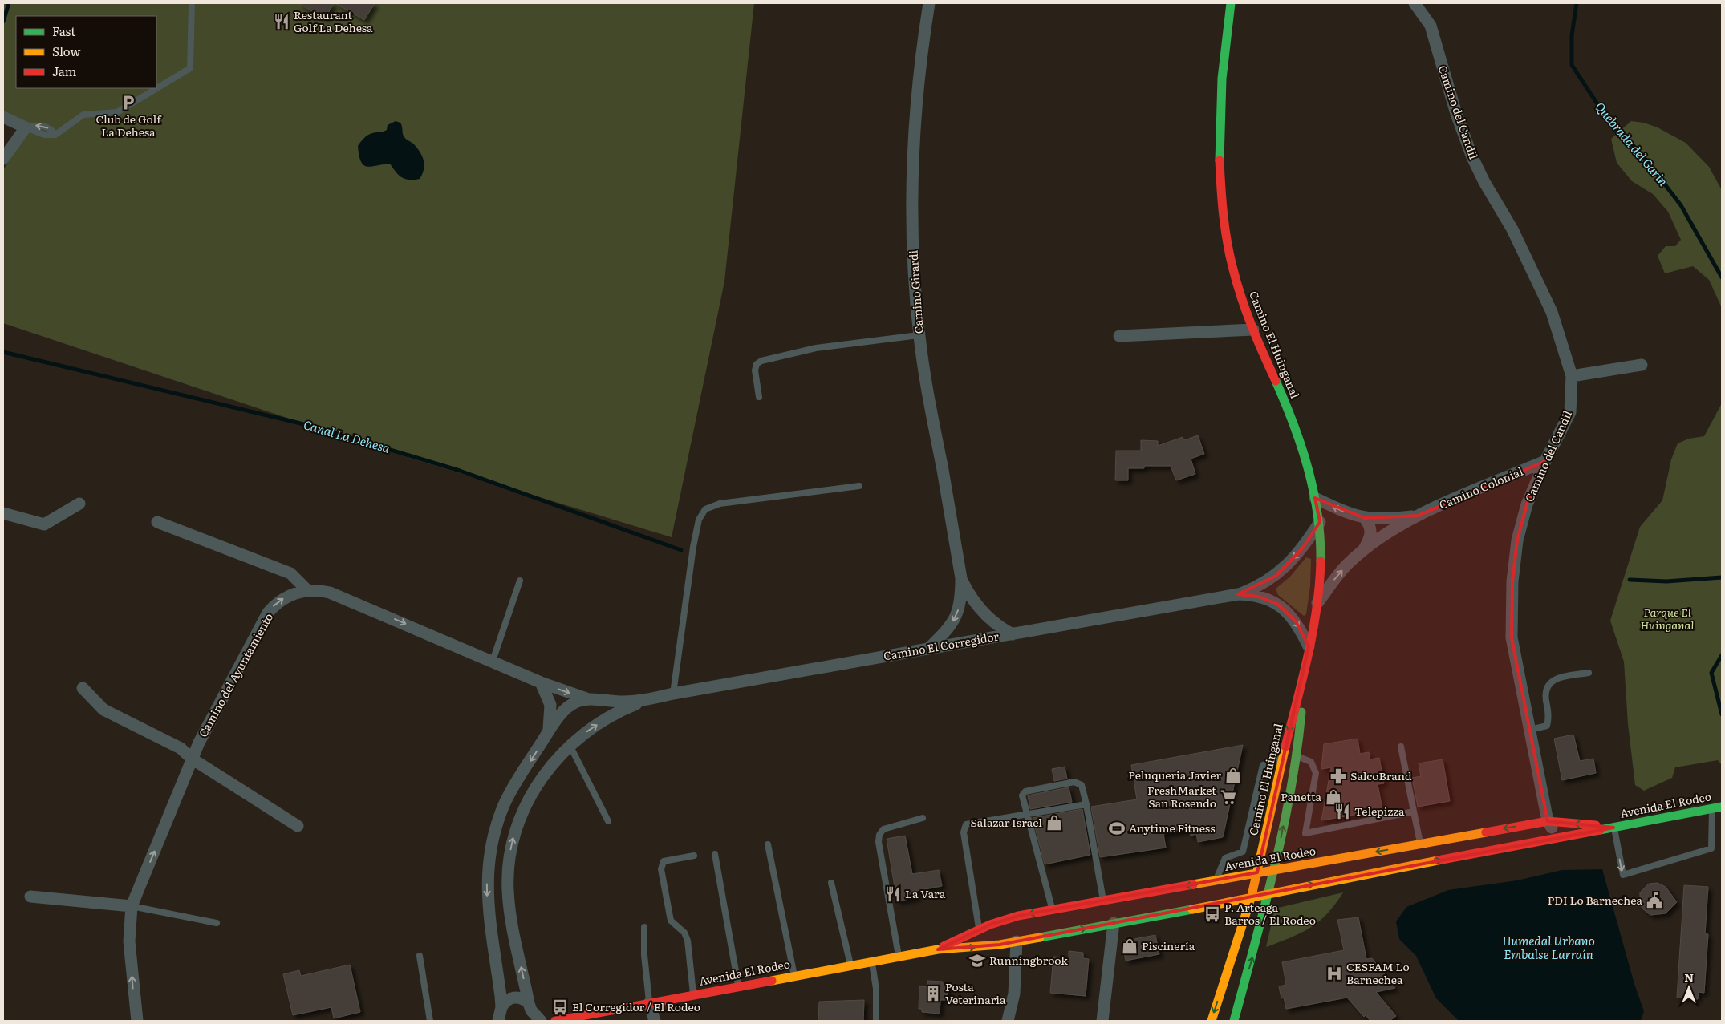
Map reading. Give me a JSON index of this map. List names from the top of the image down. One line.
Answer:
{"streets":{"street":["Camino del Candil","Camino Girardi","Camino El Huinganal","Camino Colonial","Camino El Corregidor","Camino del Ayuntamiento","Avenida El Rodeo"]},"crossings":[["Camino del Candil","Camino Colonial"],["Camino del Candil","Avenida El Rodeo"],["Camino Girardi","Camino El Corregidor"],["Camino El Huinganal","Camino Colonial"],["Camino El Huinganal","Camino El Corregidor"],["Camino El Huinganal","Avenida El Rodeo"],["Camino El Corregidor","Camino del Ayuntamiento"]],"water":["Quebrada del Garin","Canal La Dehesa","Humedal Urbano Embalse Larraín"],"parks":["Parque El Huinganal"],"places":{"restaurant":["Restaurant Golf La Dehesa","Telepizza","La Vara"],"parking":["Club de Golf La Dehesa"],"shop":["Peluqueria Javier","Panetta","Salazar Israel","Piscinería"],"pharmacy":["SalcoBrand"],"supermarket":["FreshMarket San Rosendo"],"sports":["Anytime Fitness"],"public building":["PDI Lo Barnechea"],"bus stop":["P. Arteaga Barros / El Rodeo","El Corregidor / El Rodeo"],"school or university":["Runningbrook"],"hospital":["CESFAM Lo Barnechea"],"building":["Posta Veterinaria"]},"legend":["Fast","Slow","Jam"],"north":"top"}
